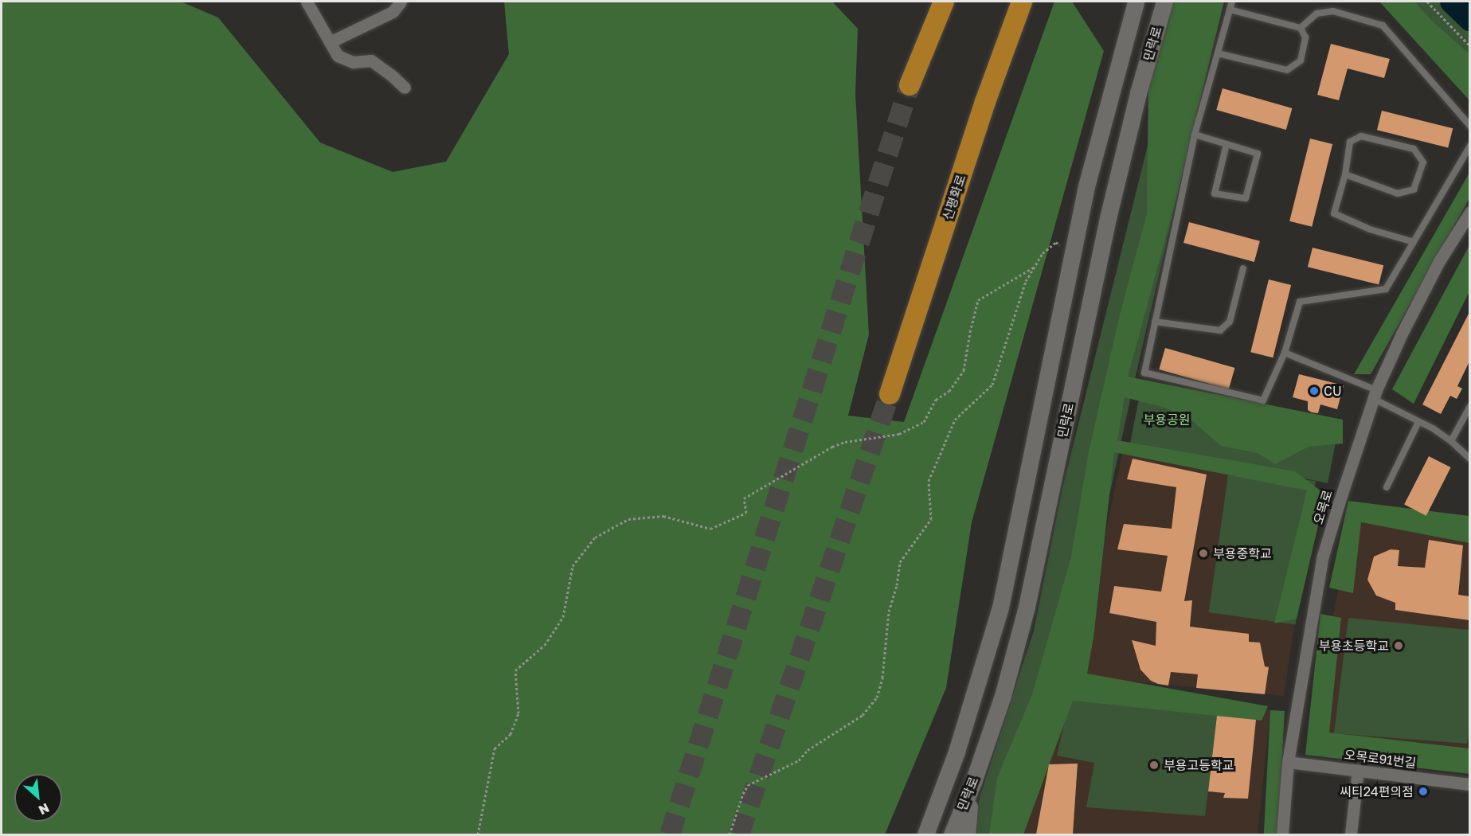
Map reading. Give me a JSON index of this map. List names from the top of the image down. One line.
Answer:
{"streets":{"highway":["신평화로"],"main road":["민락로"],"street":["오목로","오목로91번길"]},"crossings":[["오목로","오목로91번길"]],"parks":["부용공원"],"places":["CU","부용중학교","부용초등학교","부용고등학교","씨티24편의점"],"north":"bottom right"}
